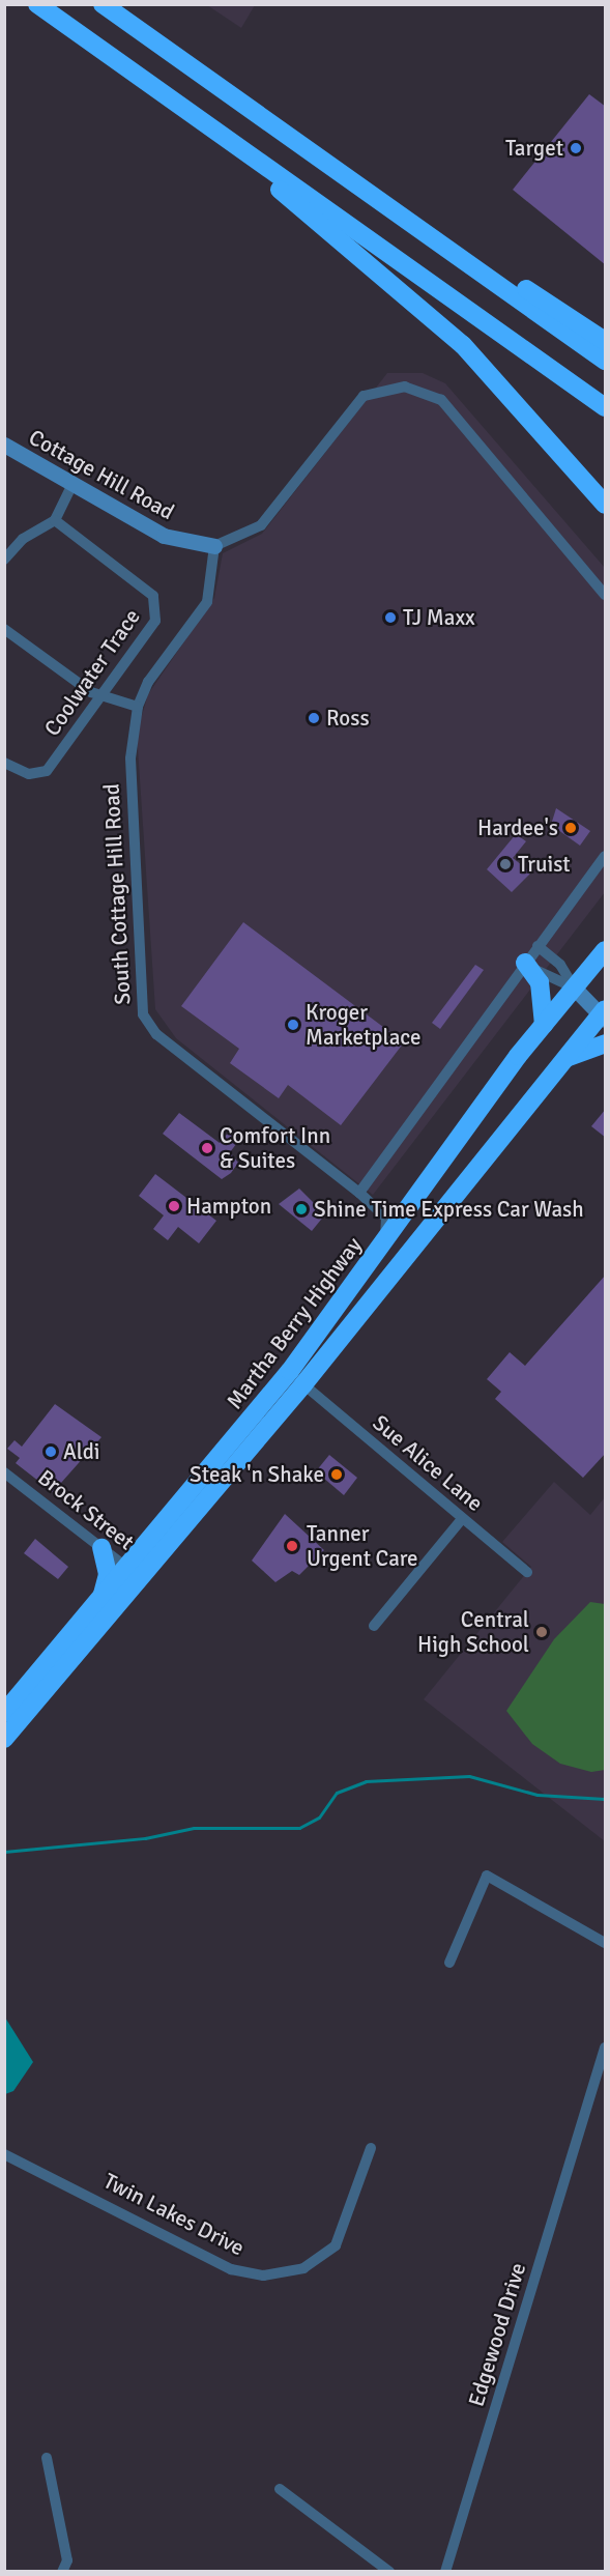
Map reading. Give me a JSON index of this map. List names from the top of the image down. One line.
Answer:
{"streets":{"highway":["Martha Berry Highway"],"street":["Cottage Hill Road","Coolwater Trace","South Cottage Hill Road","Sue Alice Lane","Brock Street","Twin Lakes Drive","Edgewood Drive"]},"crossings":[["Cottage Hill Road","South Cottage Hill Road"],["Martha Berry Highway","Sue Alice Lane"],["Martha Berry Highway","Brock Street"]],"places":["Target","TJ Maxx","Ross","Hardee's","Truist","Kroger Marketplace","Comfort Inn & Suites","Hampton","Shine Time Express Car Wash","Aldi","Steak 'n Shake","Tanner Urgent Care","Central High School"]}
